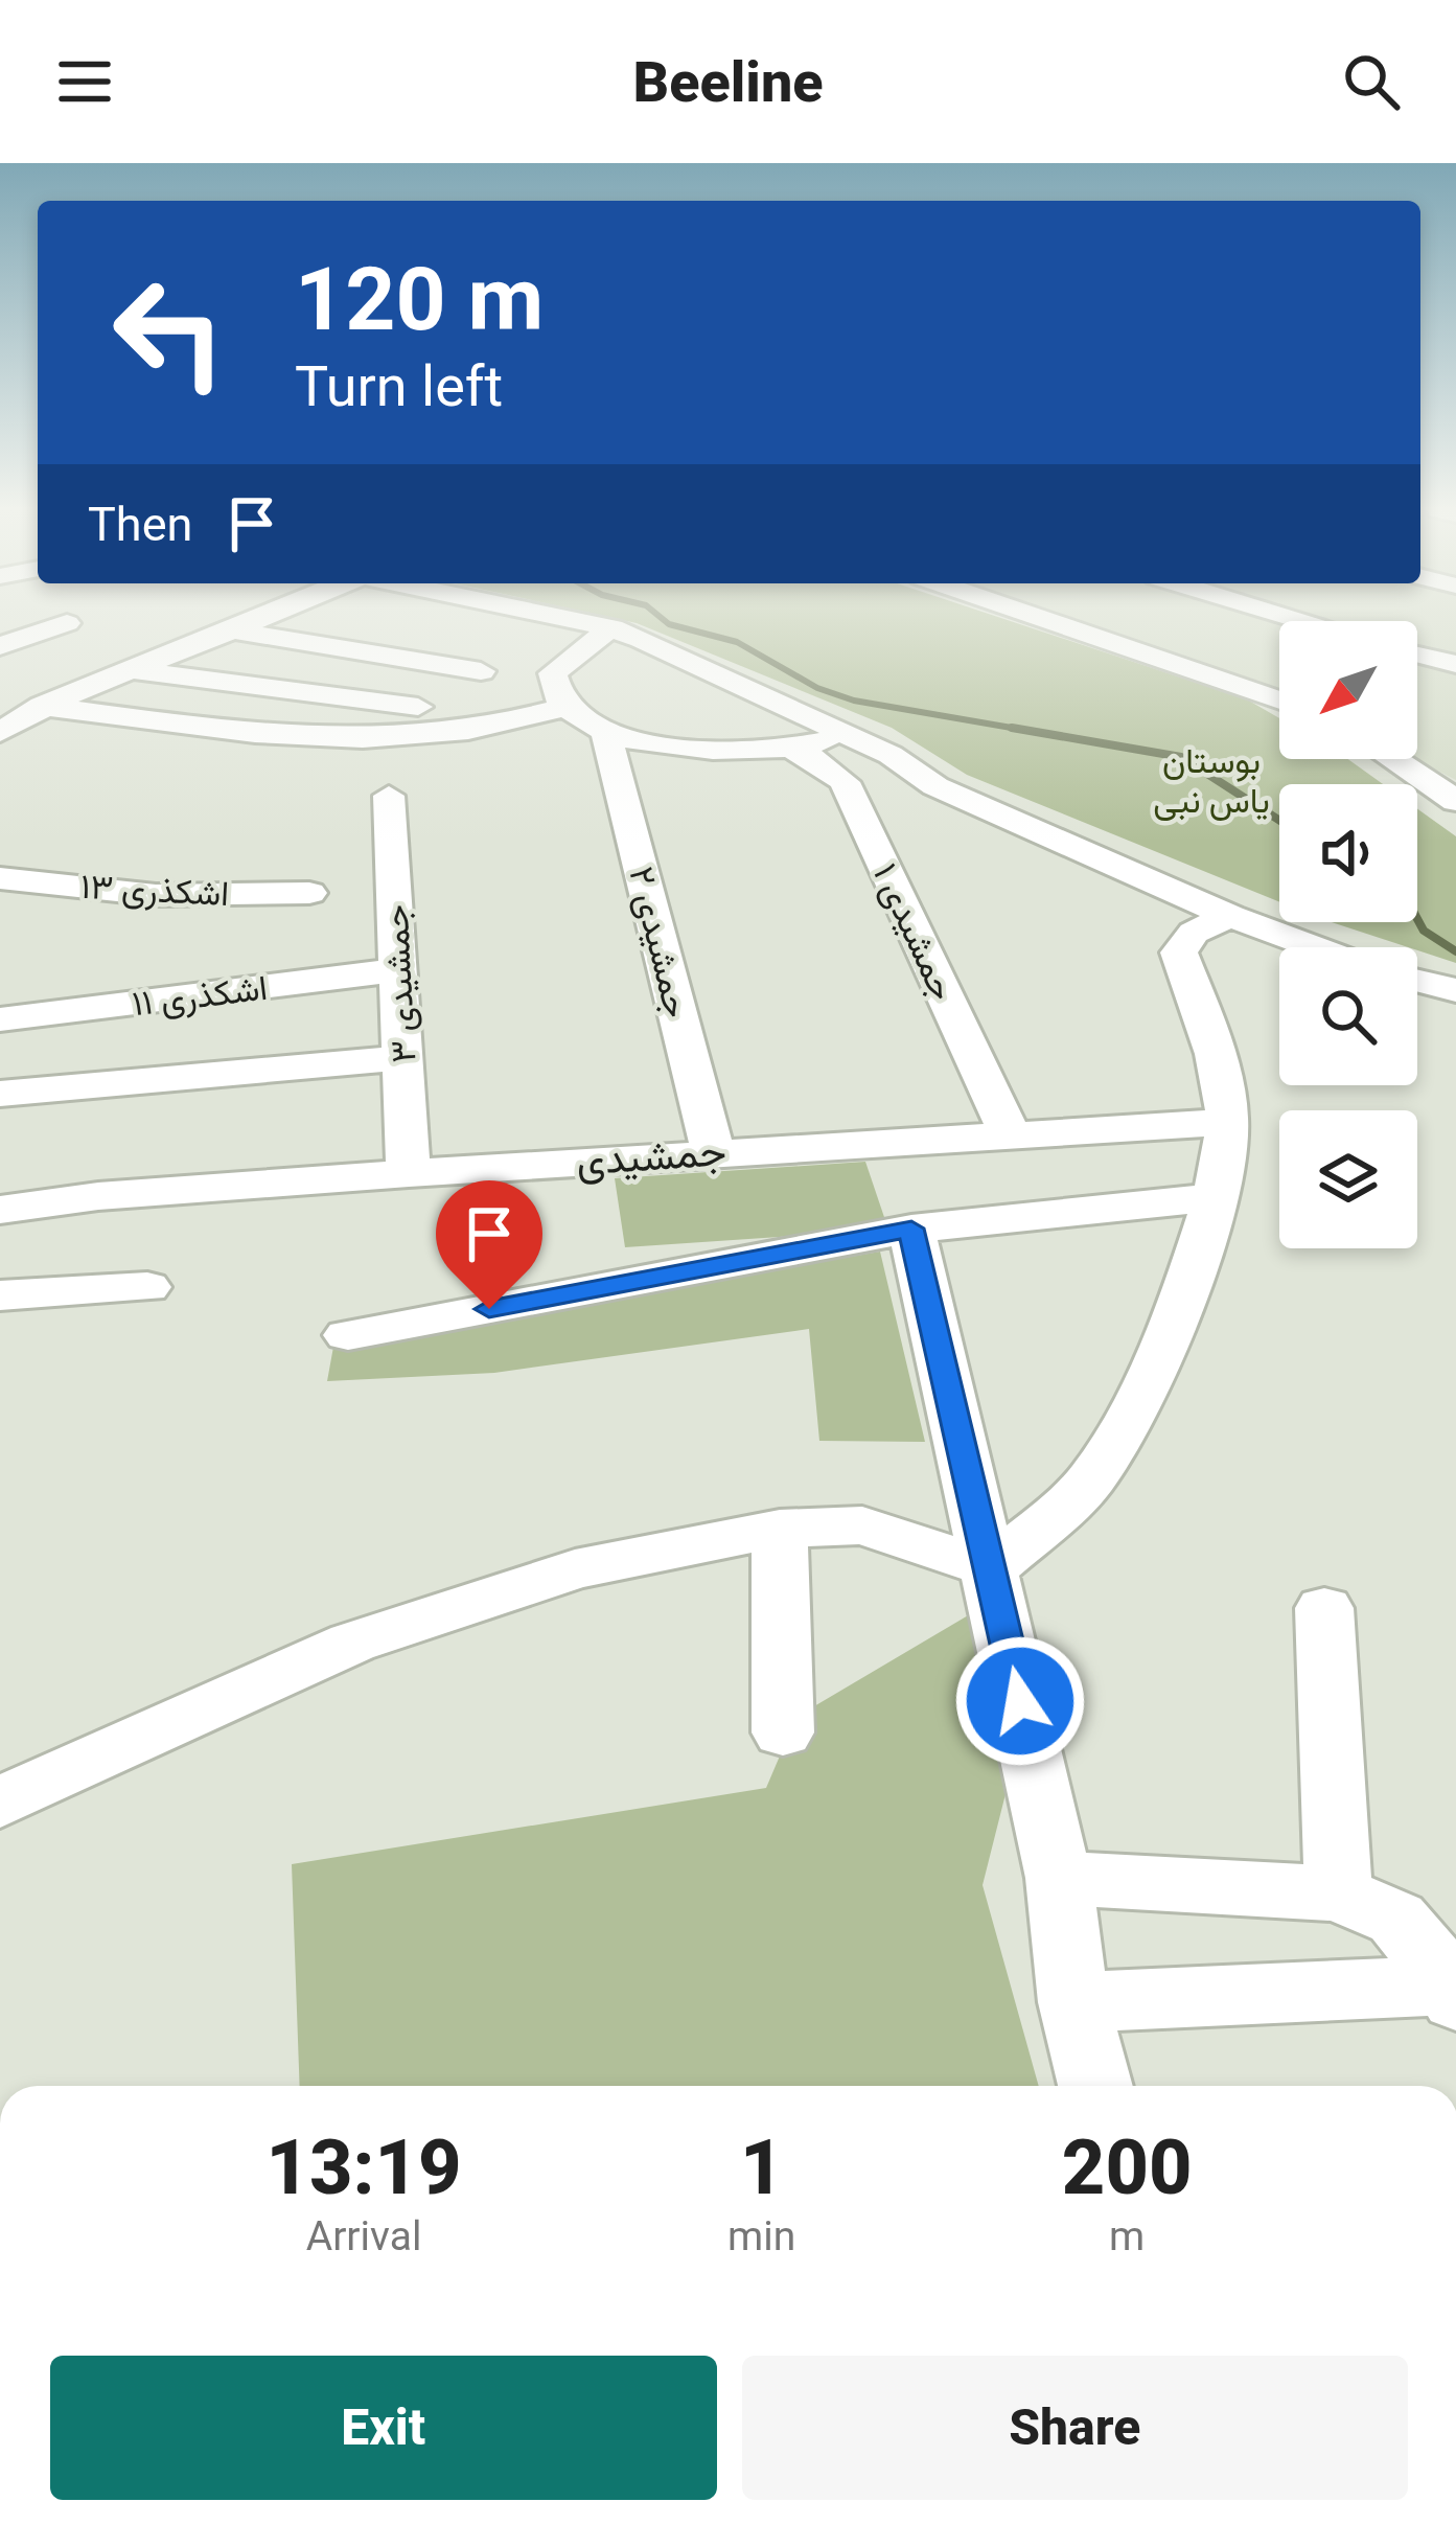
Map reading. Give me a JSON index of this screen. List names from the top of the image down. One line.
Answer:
{"streets":{"street":["اشکذری ۱۳","جمشیدی ۱","جمشیدی ۲","جمشیدی ۳","اشکذری ۱۱","جمشیدی"]},"crossings":[["جمشیدی ۱","جمشیدی"],["جمشیدی ۲","جمشیدی"],["جمشیدی ۳","اشکذری ۱۱"],["جمشیدی ۳","جمشیدی"]],"parks":["بوستان یاس نبی"],"north":"bottom left","page":{"header":"Beeline","turn":["120 m","Turn left"],"then":"Then","eta":["13:19","Arrival","1","min","200","m"],"buttons":["Exit","Share"]}}
